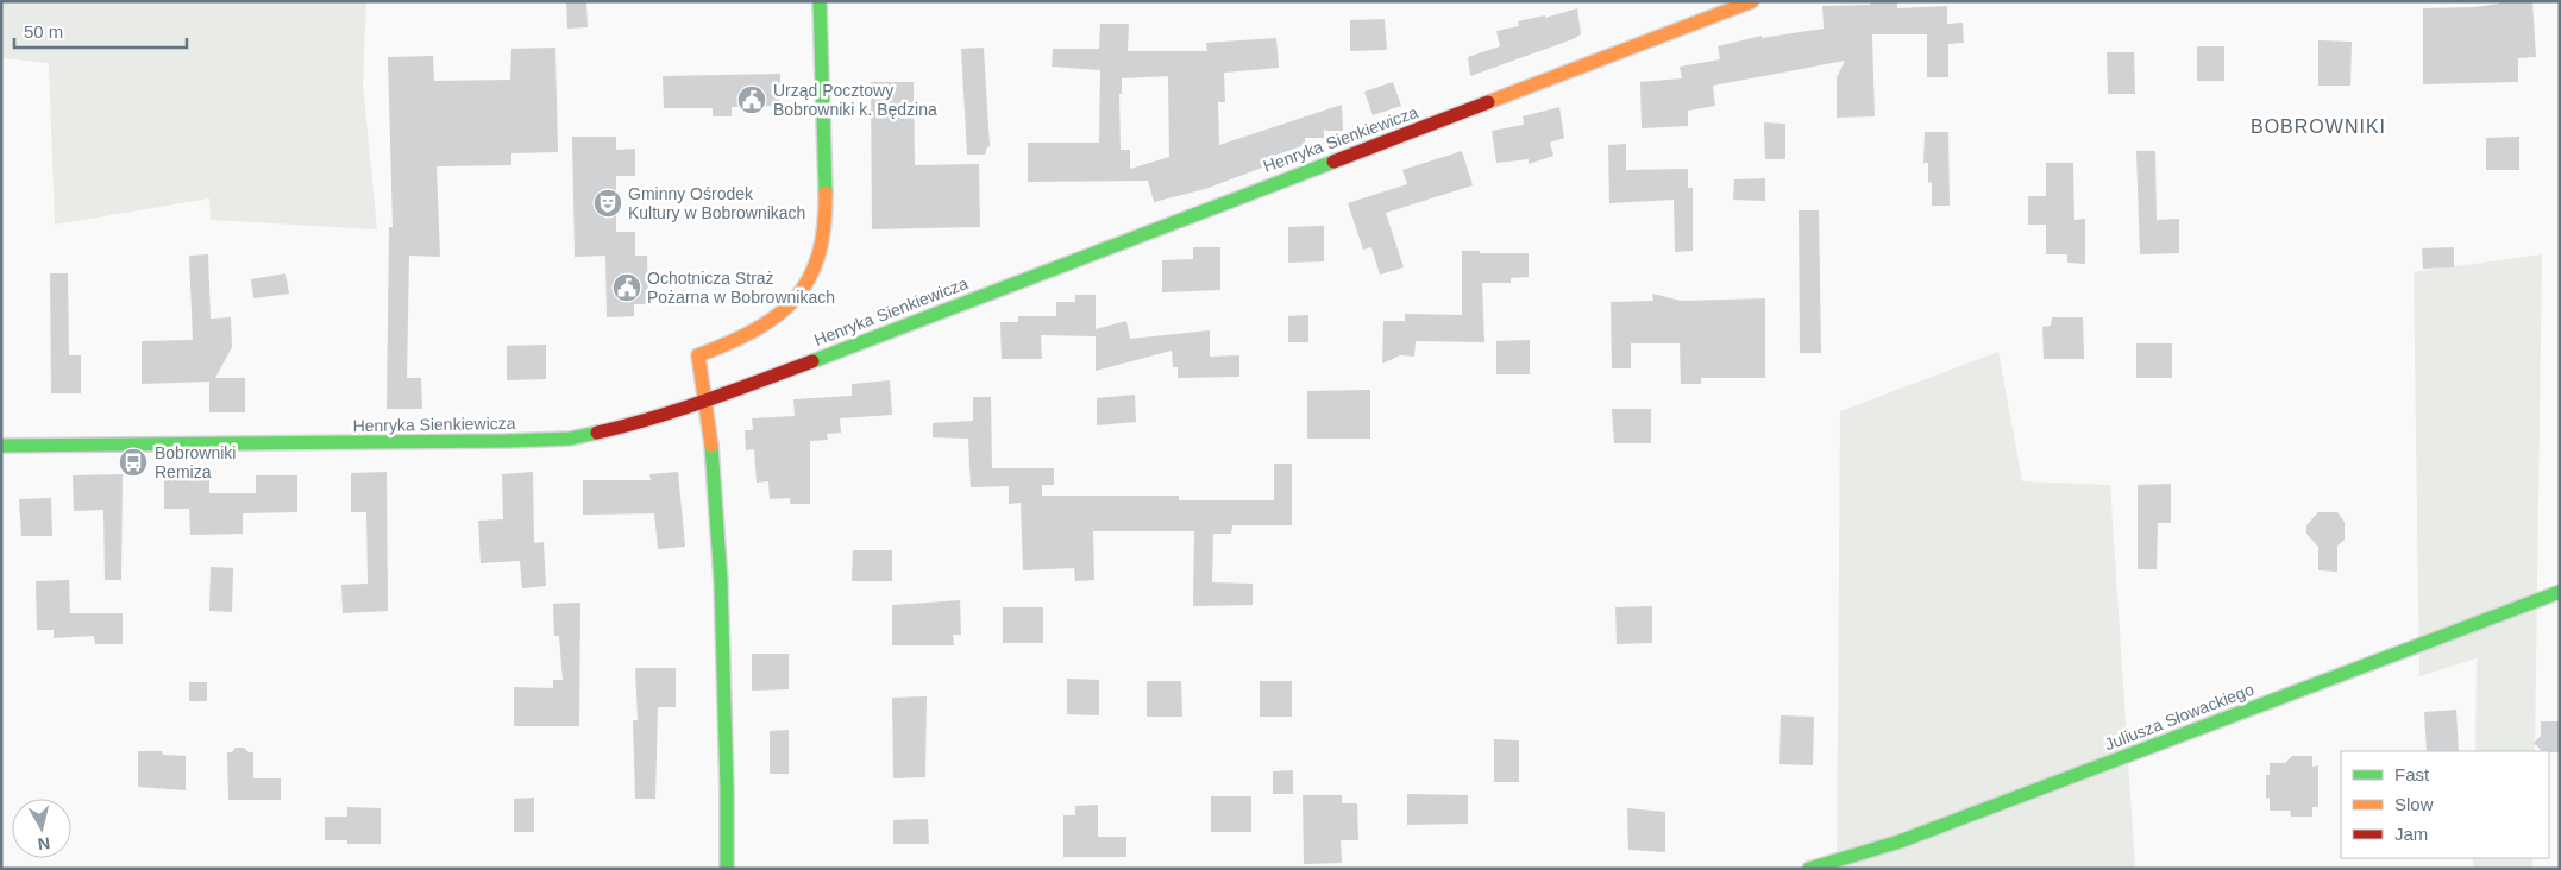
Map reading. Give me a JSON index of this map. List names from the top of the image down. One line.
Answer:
{"streets":{"street":["Henryka Sienkiewicza","Juliusza Słowackiego"]},"districts":["BOBROWNIKI"],"places":{"public building":["Urząd Pocztowy Bobrowniki k. Będzina","Ochotnicza Straż Pożarna w Bobrownikach"],"theatre":["Gminny Ośrodek Kultury w Bobrownikach"],"bus stop":["Bobrowniki Remiza"]},"legend":["Fast","Slow","Jam"],"scale_bar":"50 m","north":"bottom"}
